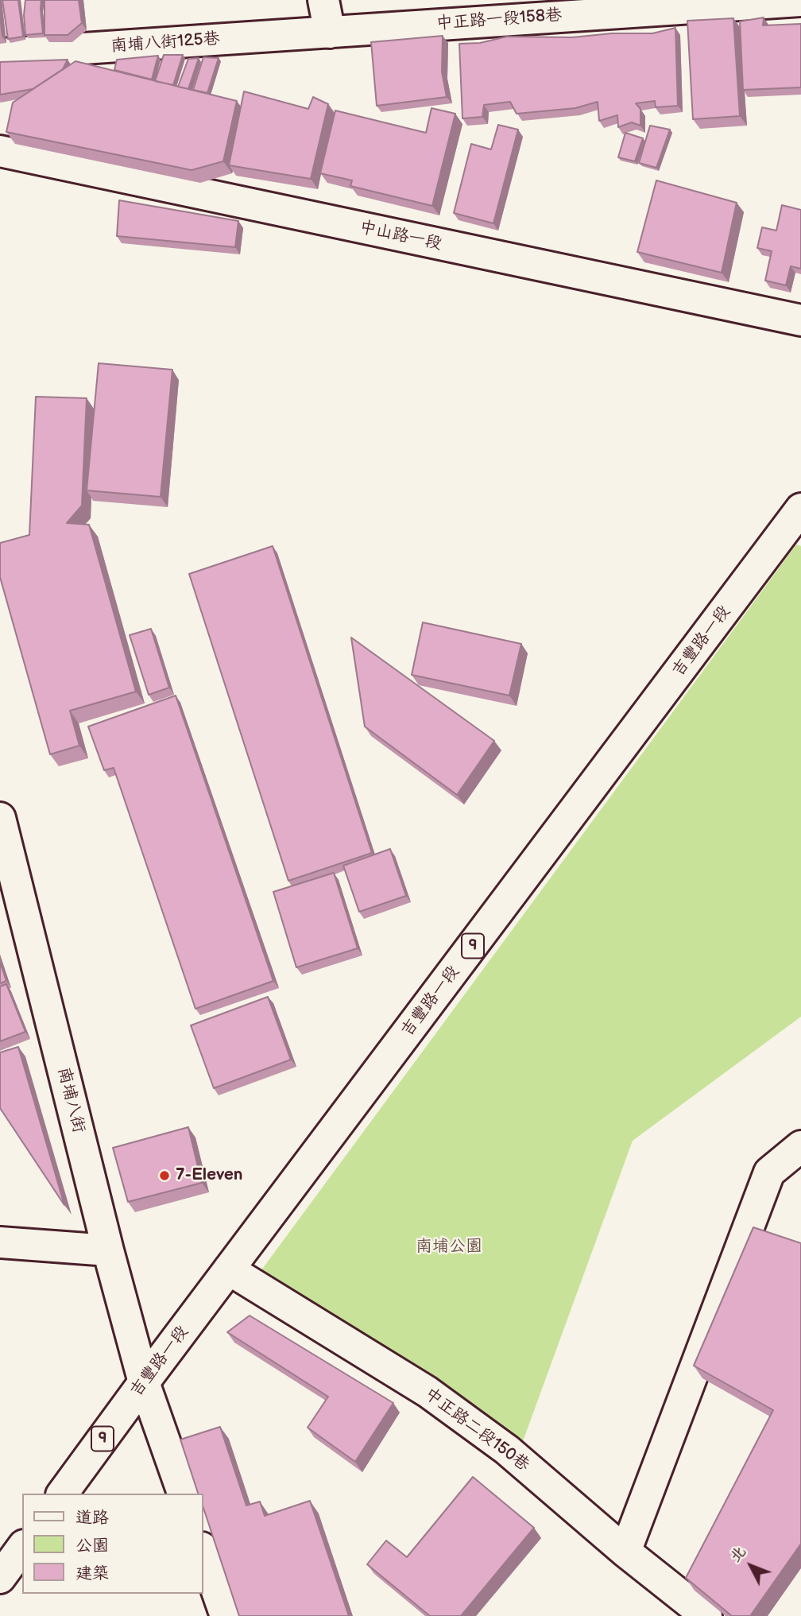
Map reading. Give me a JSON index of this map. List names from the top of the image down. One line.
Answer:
{"streets":{"street":["中正路一段158巷","南埔八街125巷","中山路一段","吉豐路一段","9","南埔八街","中正路二段150巷"]},"crossings":[["中正路一段158巷","南埔八街125巷"],["吉豐路一段","南埔八街"],["吉豐路一段","中正路二段150巷"]],"parks":["南埔公園"],"places":["7-Eleven"],"legend":["道路","公園","建築"],"north":"top left"}
